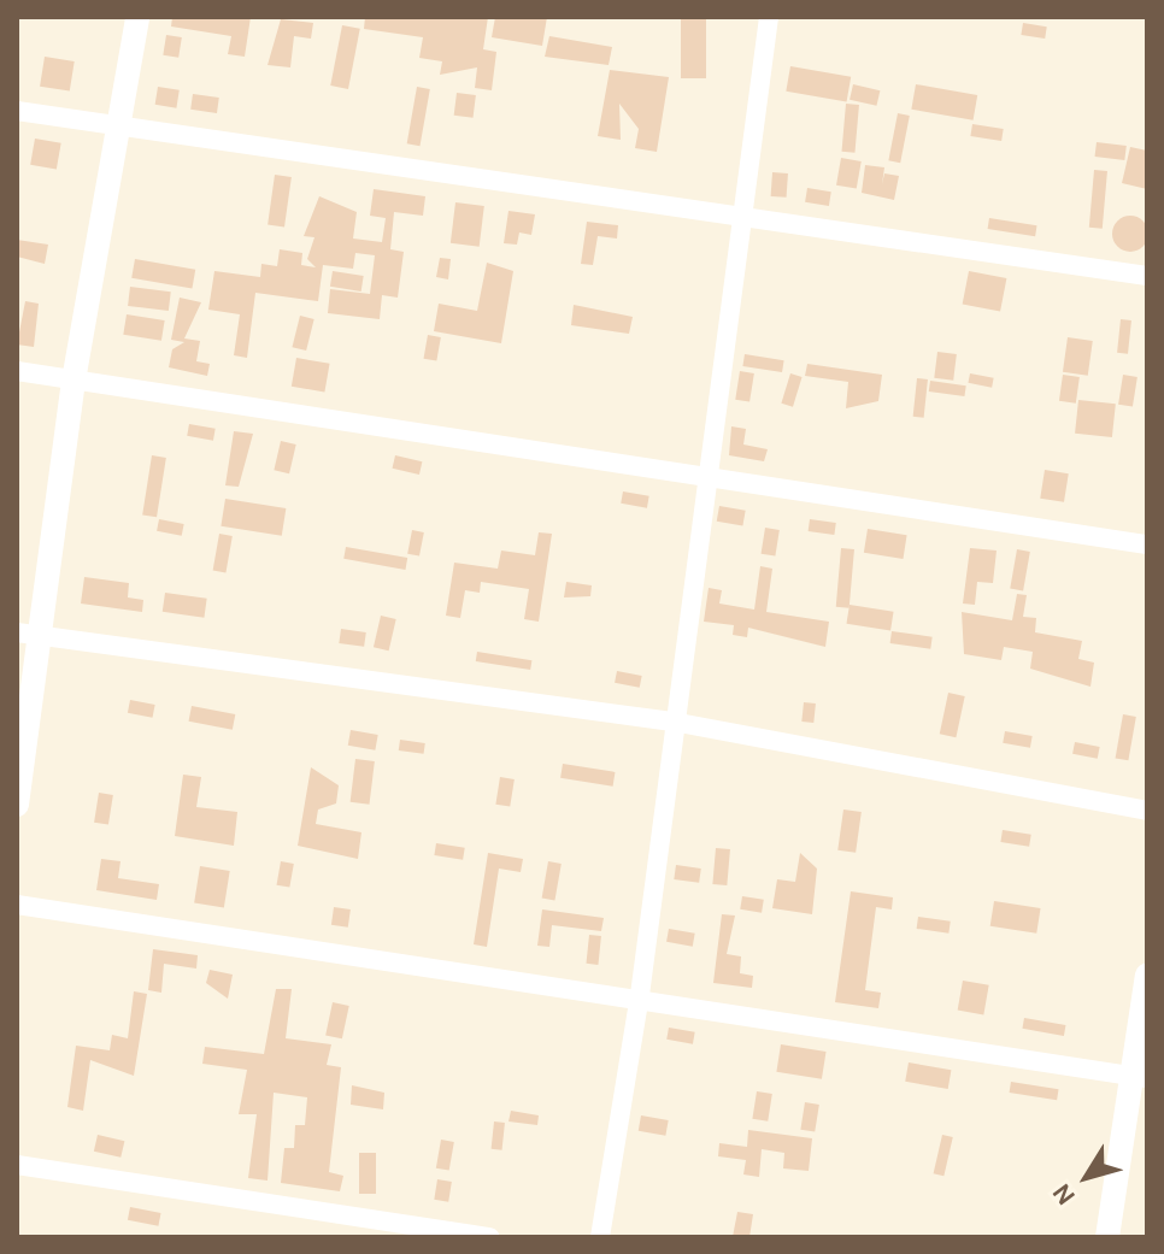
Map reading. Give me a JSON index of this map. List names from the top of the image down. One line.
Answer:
{"north":"bottom left"}
